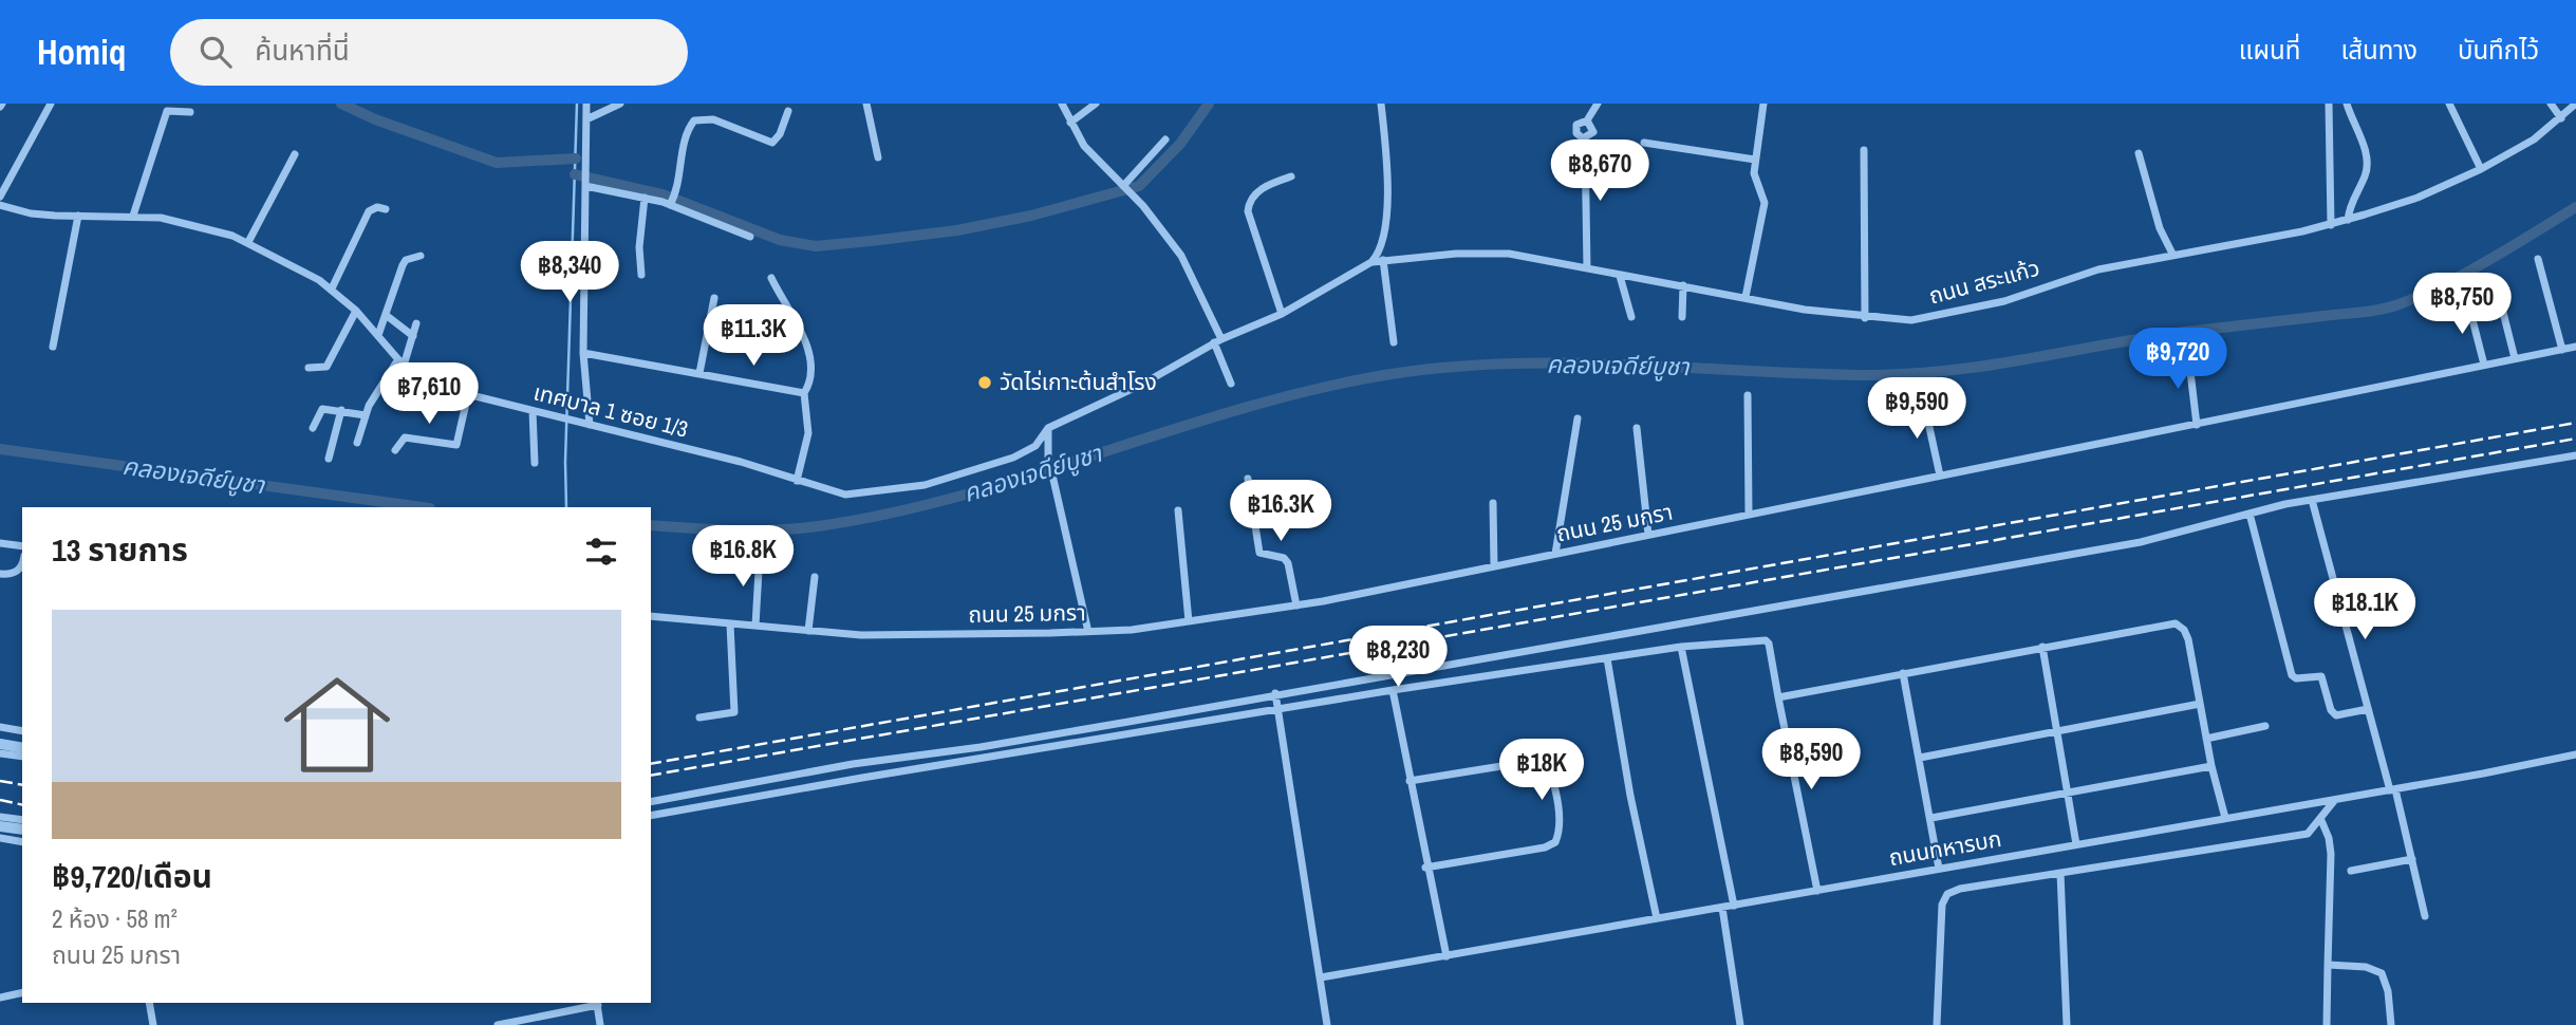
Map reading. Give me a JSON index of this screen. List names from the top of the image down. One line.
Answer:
{"streets":{"street":["ถนน สระแก้ว","เทศบาล 1 ซอย 1/3","ถนน 25 มกรา","ถนนทหารบก"]},"water":["คลองเจดีย์บูชา"],"places":["วัดไร่เกาะต้นสำโรง"],"page":{"header":"Homiq","search":"ค้นหาที่นี่","nav":["แผนที่","เส้นทาง","บันทึกไว้"],"price":["฿8,670","฿8,340","฿8,750","฿11.3K","฿9,720","฿7,610","฿9,590","฿16.3K","฿16.8K","฿18.1K","฿8,230","฿8,590","฿18K"],"heading":"13 รายการ","list":[{"name":"฿9,720/เดือน","note":"2 ห้อง · 58 m² · ถนน 25 มกรา"}]}}
